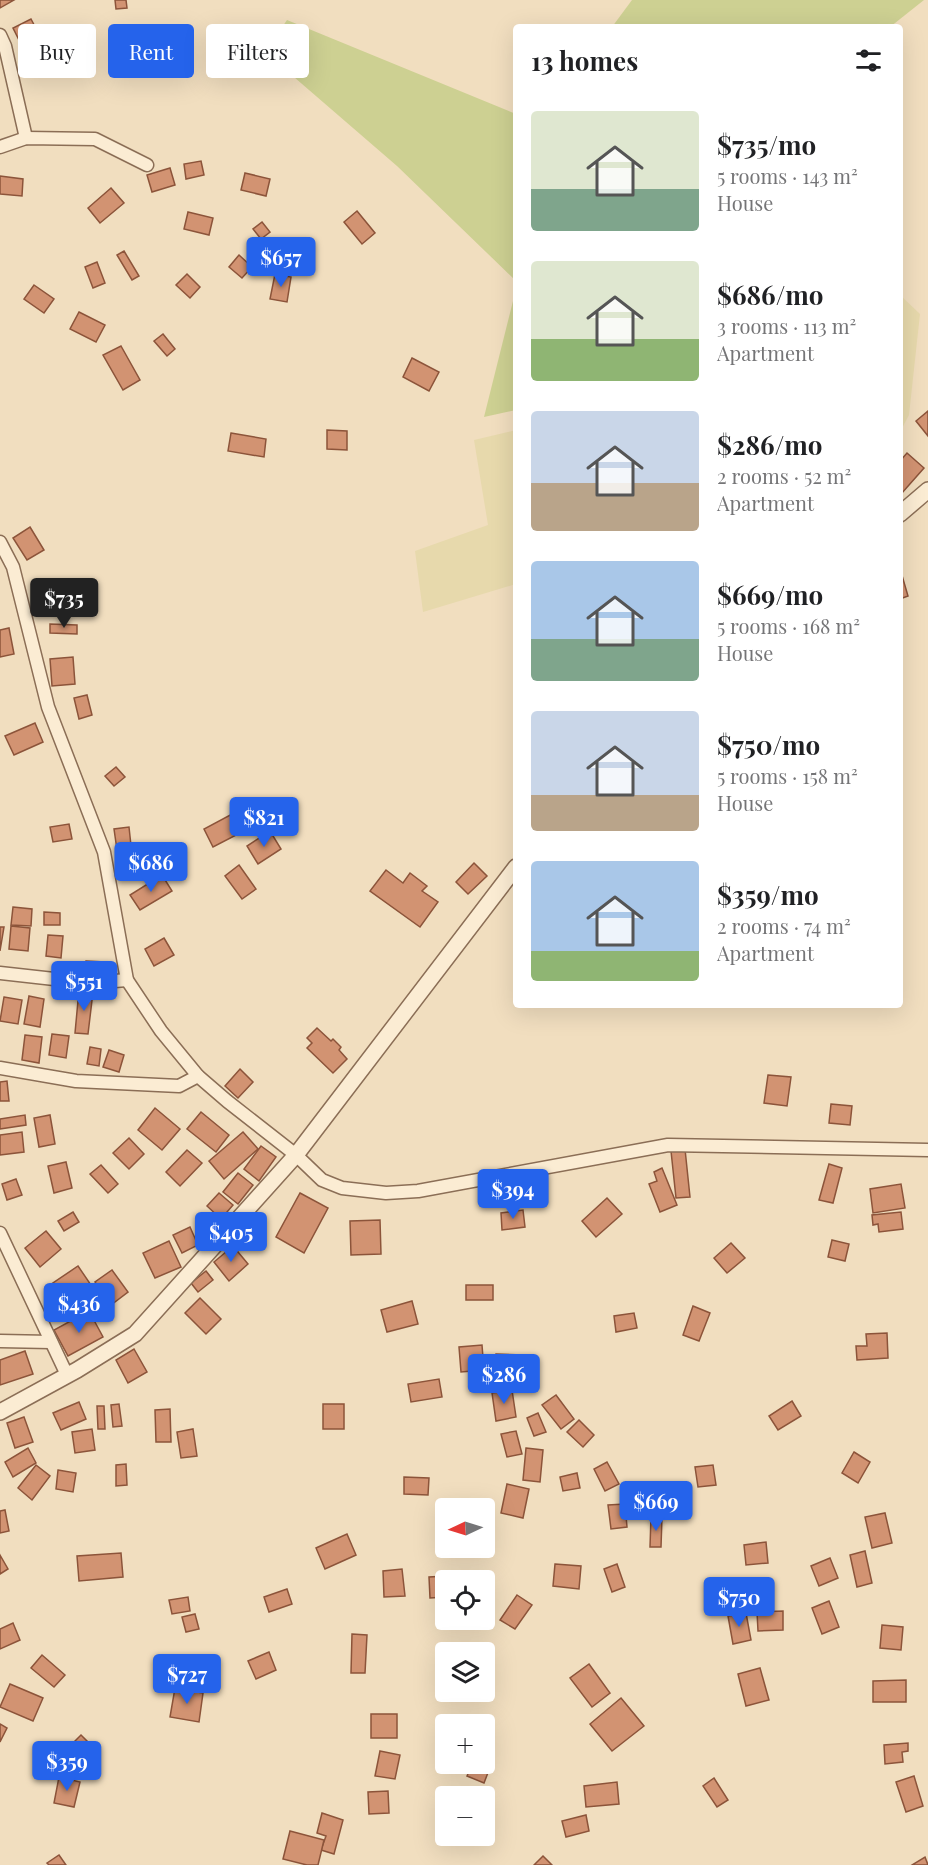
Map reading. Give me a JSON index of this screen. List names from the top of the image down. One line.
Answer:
{"north":"left","page":{"chip":["Buy","Rent","Filters"],"heading":"13 homes","list":[{"name":"$735/mo","note":"5 rooms · 143 m² · House"},{"name":"$686/mo","note":"3 rooms · 113 m² · Apartment"},{"name":"$286/mo","note":"2 rooms · 52 m² · Apartment"},{"name":"$669/mo","note":"5 rooms · 168 m² · House"},{"name":"$750/mo","note":"5 rooms · 158 m² · House"},{"name":"$359/mo","note":"2 rooms · 74 m² · Apartment"}],"price":["$657","$735","$821","$686","$551","$394","$405","$436","$286","$669","$750","$727","$359"],"map_buttons":["+","−"]}}
